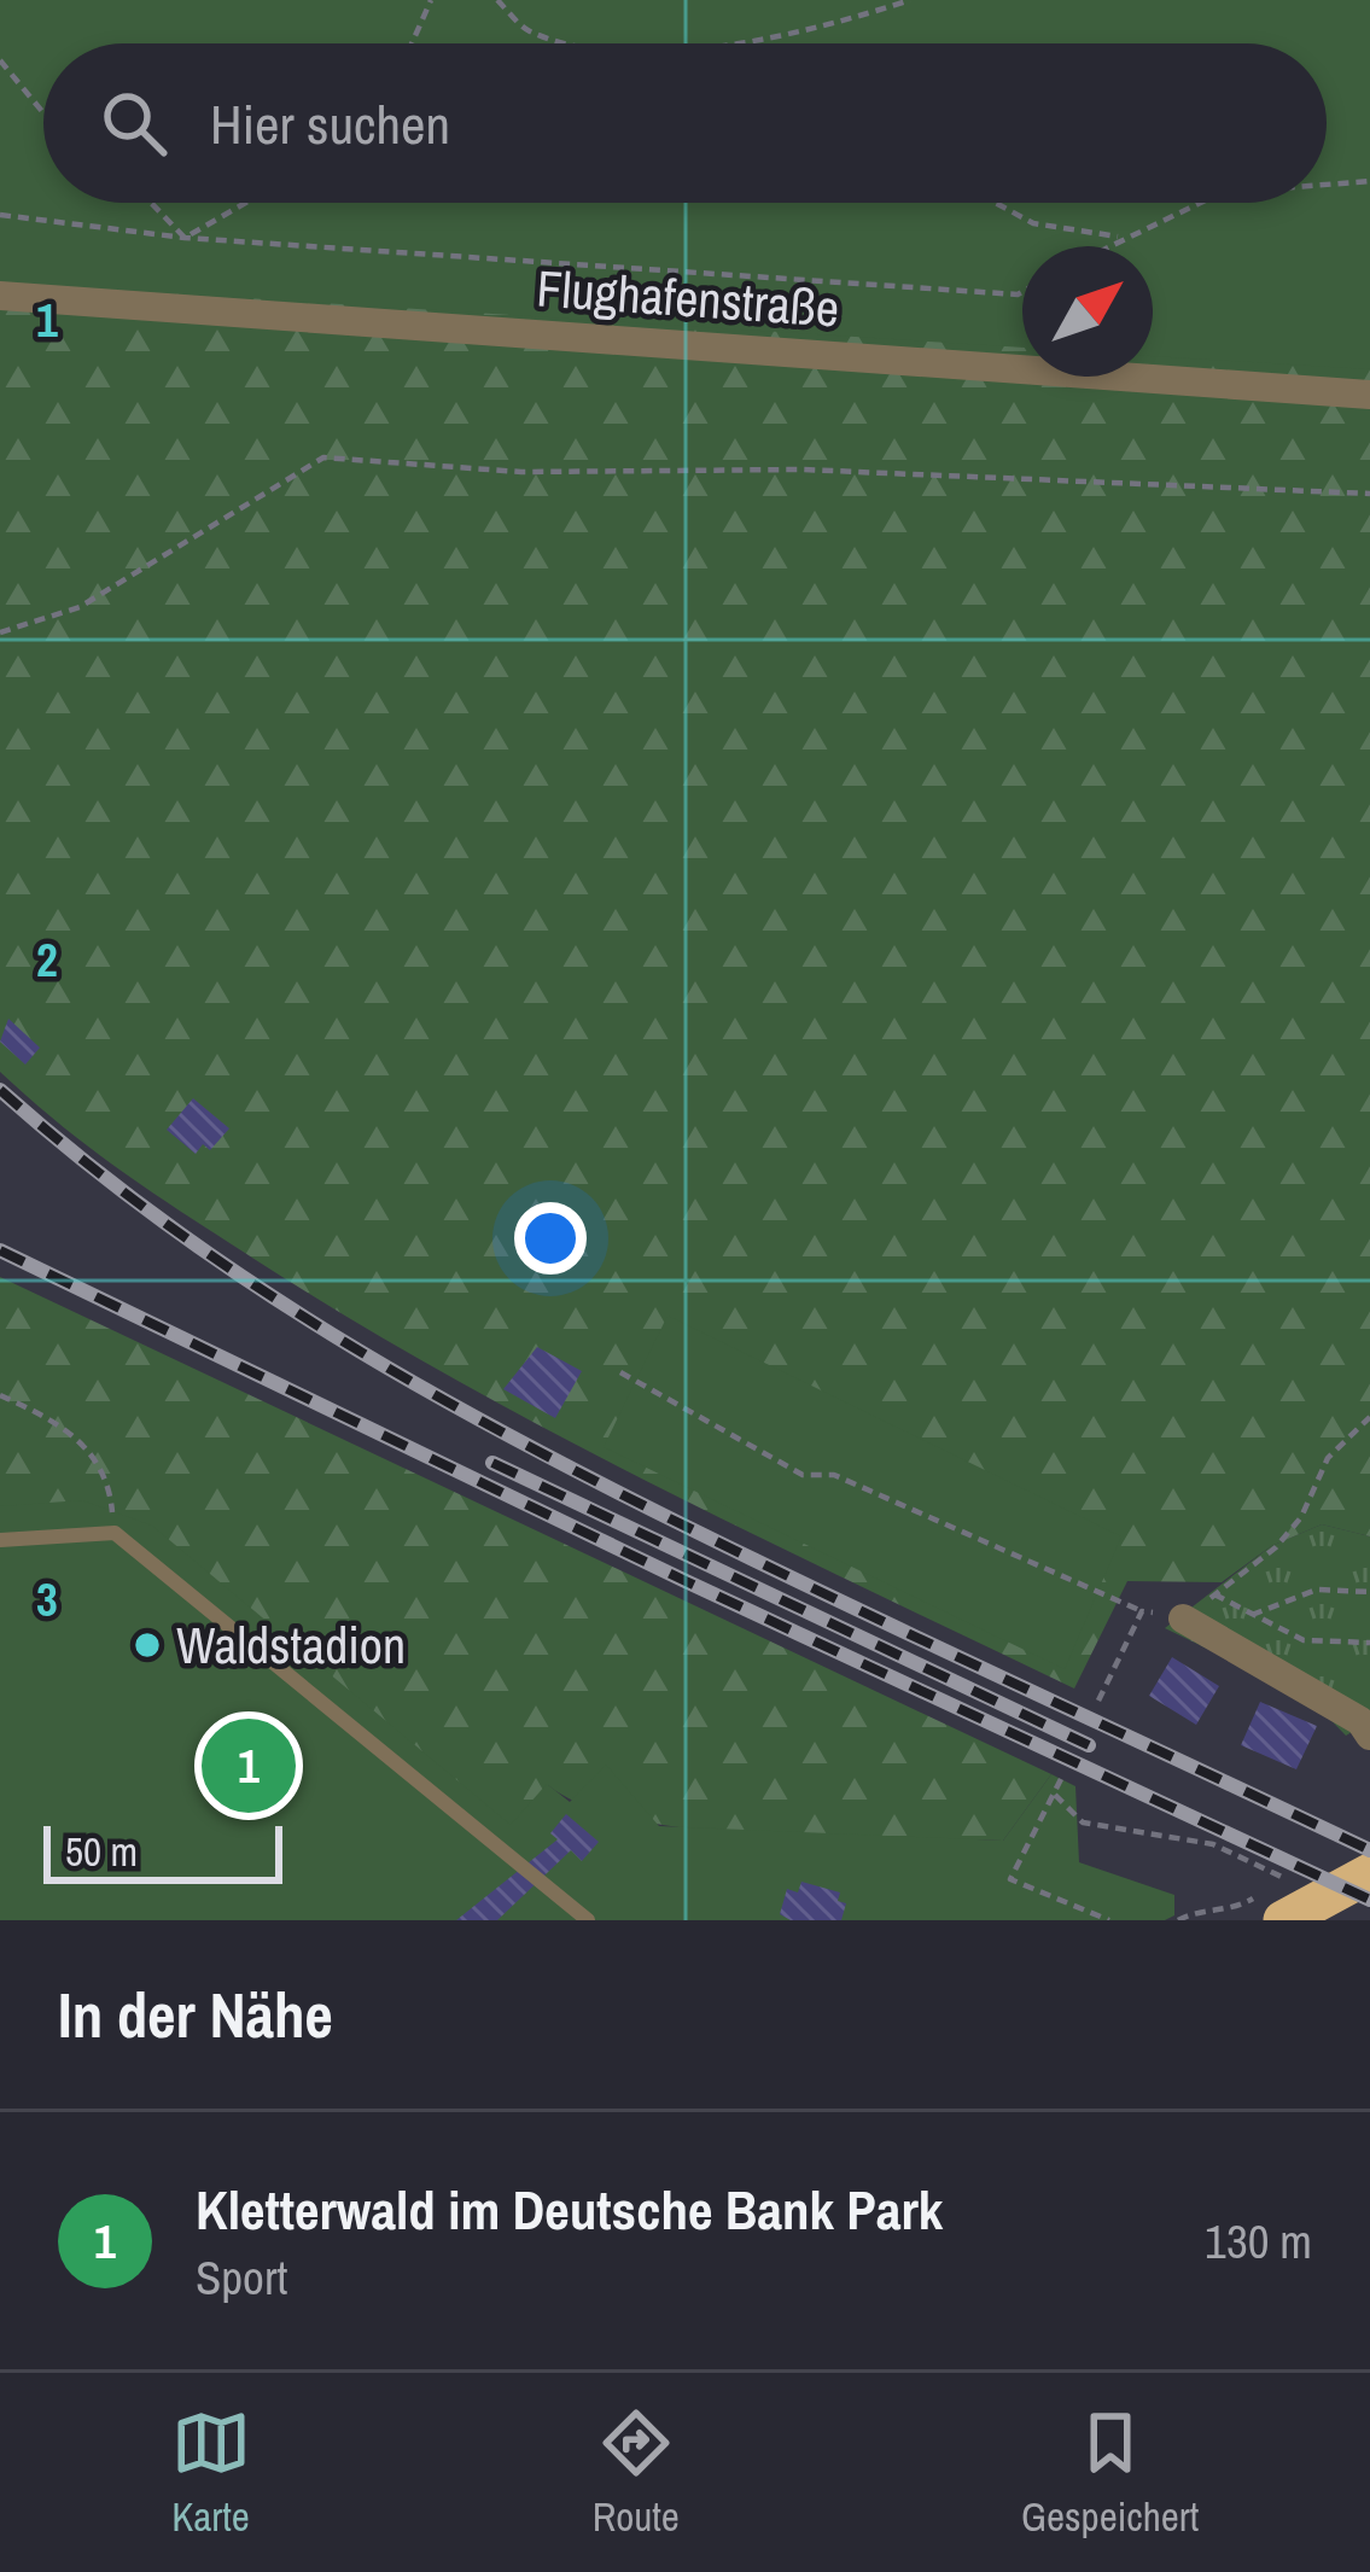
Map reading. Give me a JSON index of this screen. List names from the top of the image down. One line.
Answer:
{"streets":{"street":["Flughafenstraße"]},"places":["Waldstadion"],"scale_bar":"50 m","north":"top right","page":{"search":"Hier suchen","pins":"1","scale":"50 m","heading":"In der Nähe","list":[{"mark":"1","name":"Kletterwald im Deutsche Bank Park","note":"Sport","value":"130 m"}],"nav":["Karte","Route","Gespeichert"]},"grid":{"rows":["1","2","3"]}}
